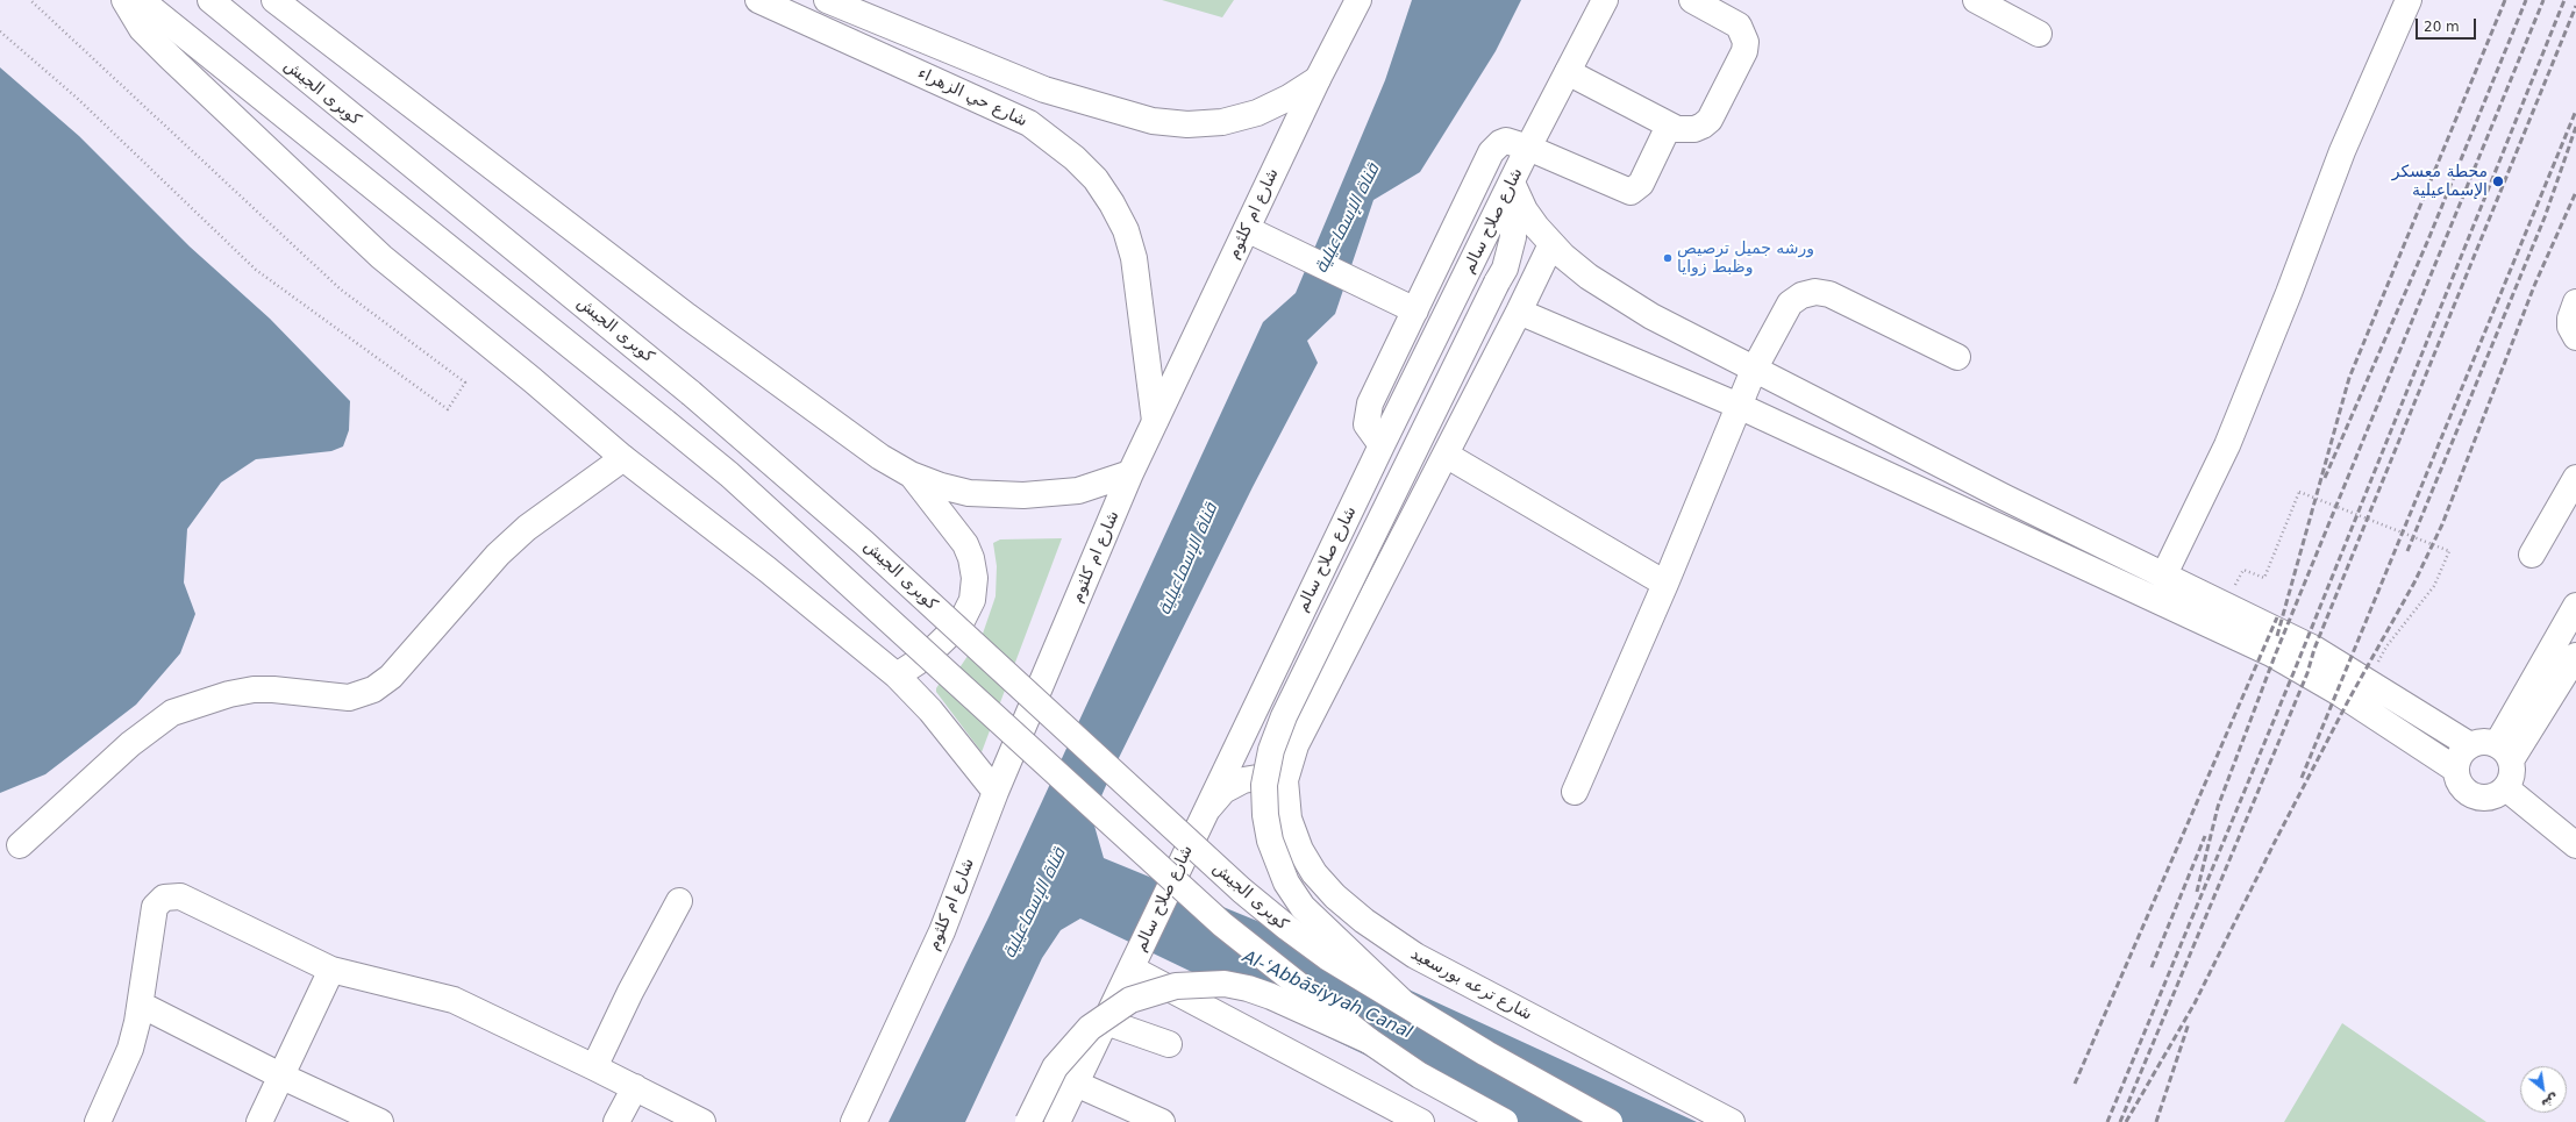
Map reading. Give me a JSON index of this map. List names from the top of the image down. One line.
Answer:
{"streets":{"main road":["كوبرى الجيش","شارع حي الزهراء","شارع ام كلثوم","شارع صلاح سالم","شارع ترعه بورسعيد"]},"crossings":[["شارع حي الزهراء","شارع ام كلثوم"]],"water":["قناة الإسماعيلية","Al-ʿAbbāsiyyah Canal"],"places":["محطة معسكر الإسماعيلية","ورشه جميل ترصيص وظبط زوايا"],"scale_bar":"20 m","north":"bottom right"}
